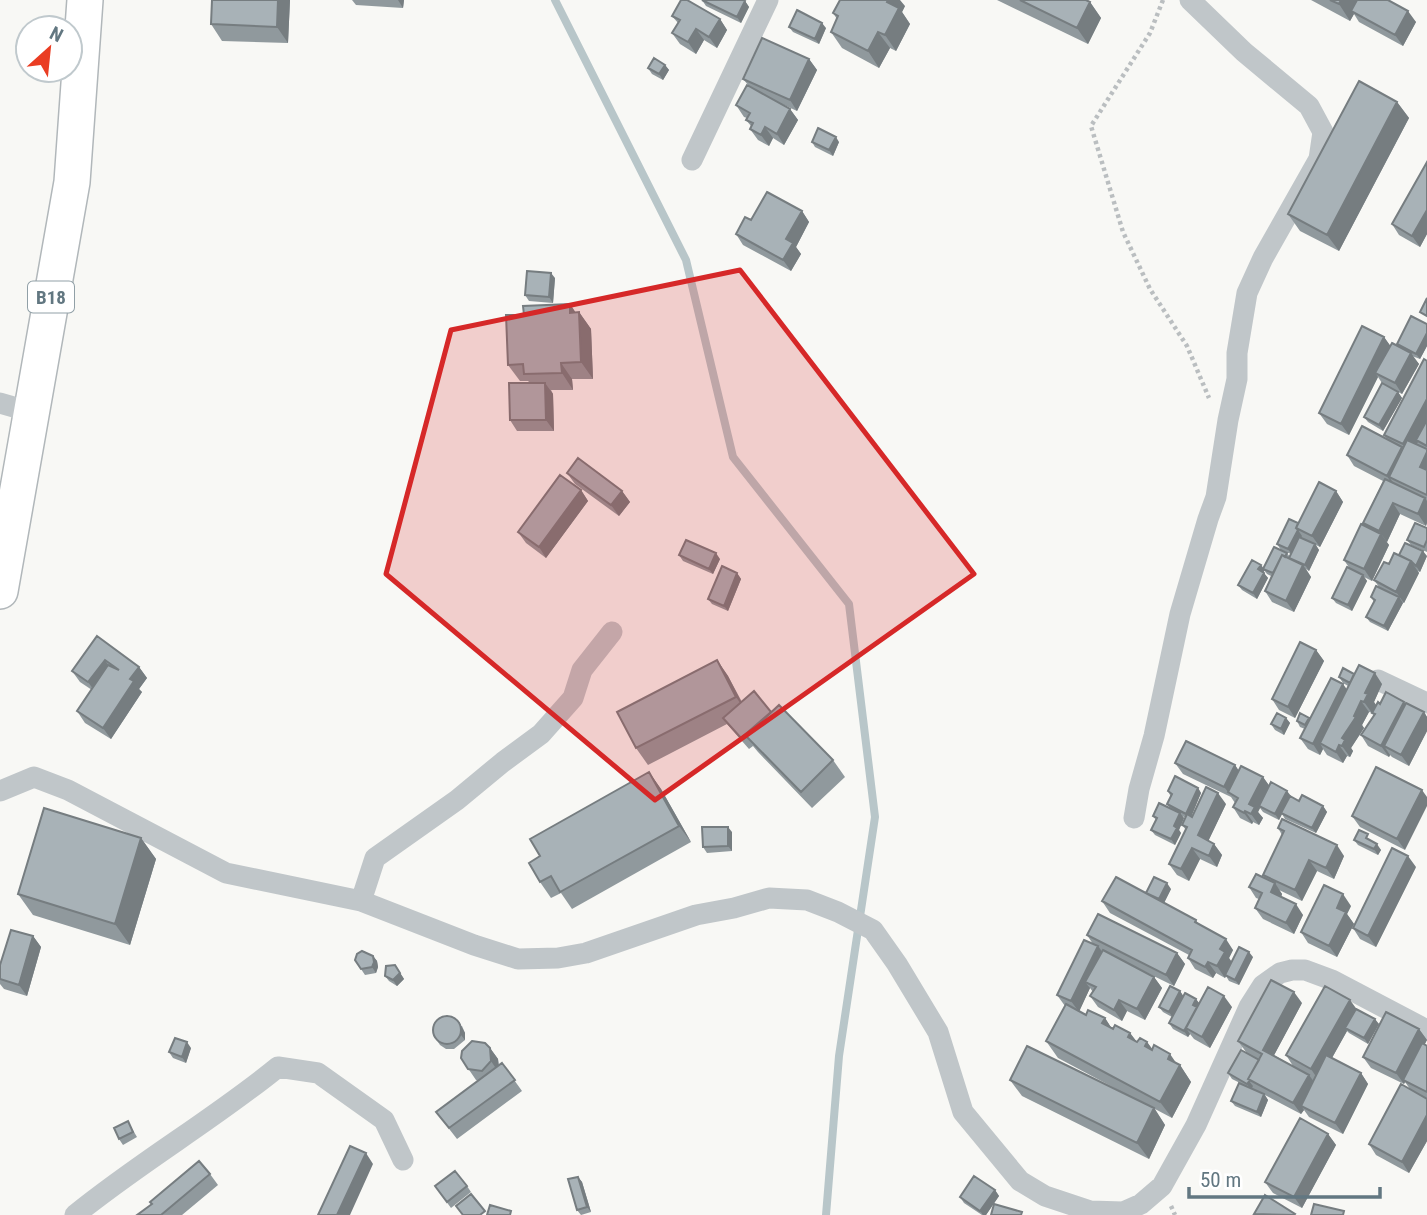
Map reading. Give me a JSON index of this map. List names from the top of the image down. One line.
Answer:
{"streets":{"highway":["B18"]},"scale_bar":"50 m","north":"top right"}
